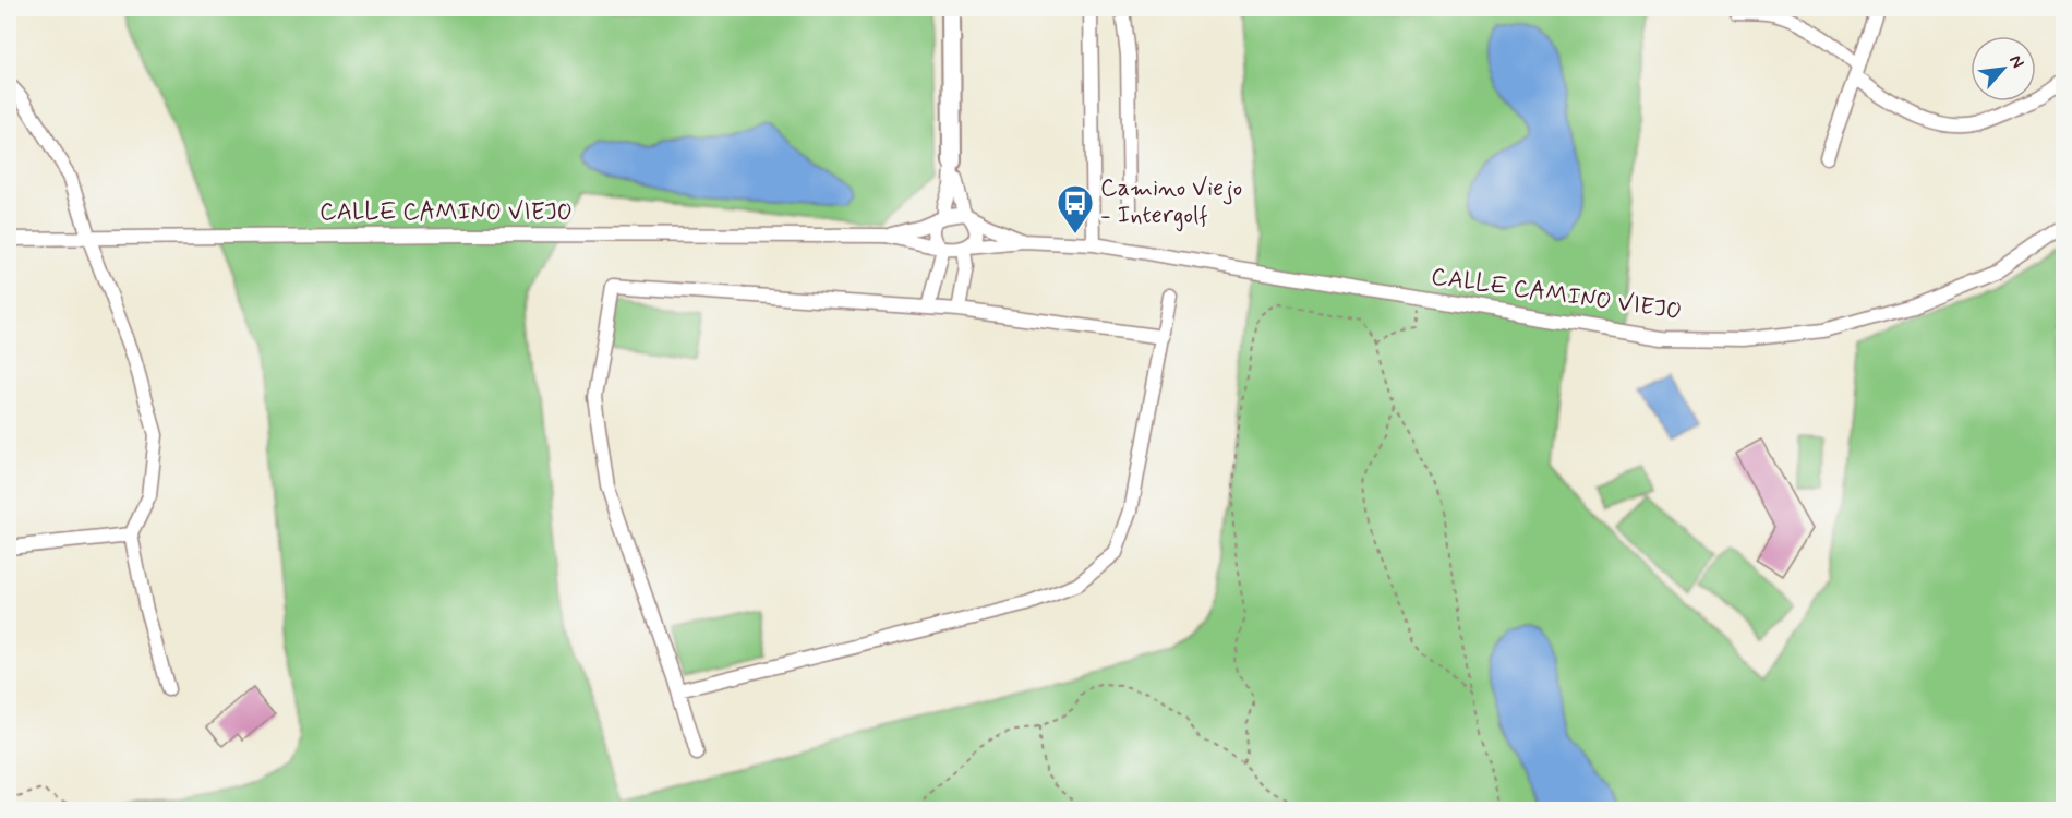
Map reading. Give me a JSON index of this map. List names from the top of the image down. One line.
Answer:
{"streets":{"street":["CALLE CAMINO VIEJO"]},"places":{"bus stop":["Camino Viejo - Intergolf"]},"north":"top right"}
